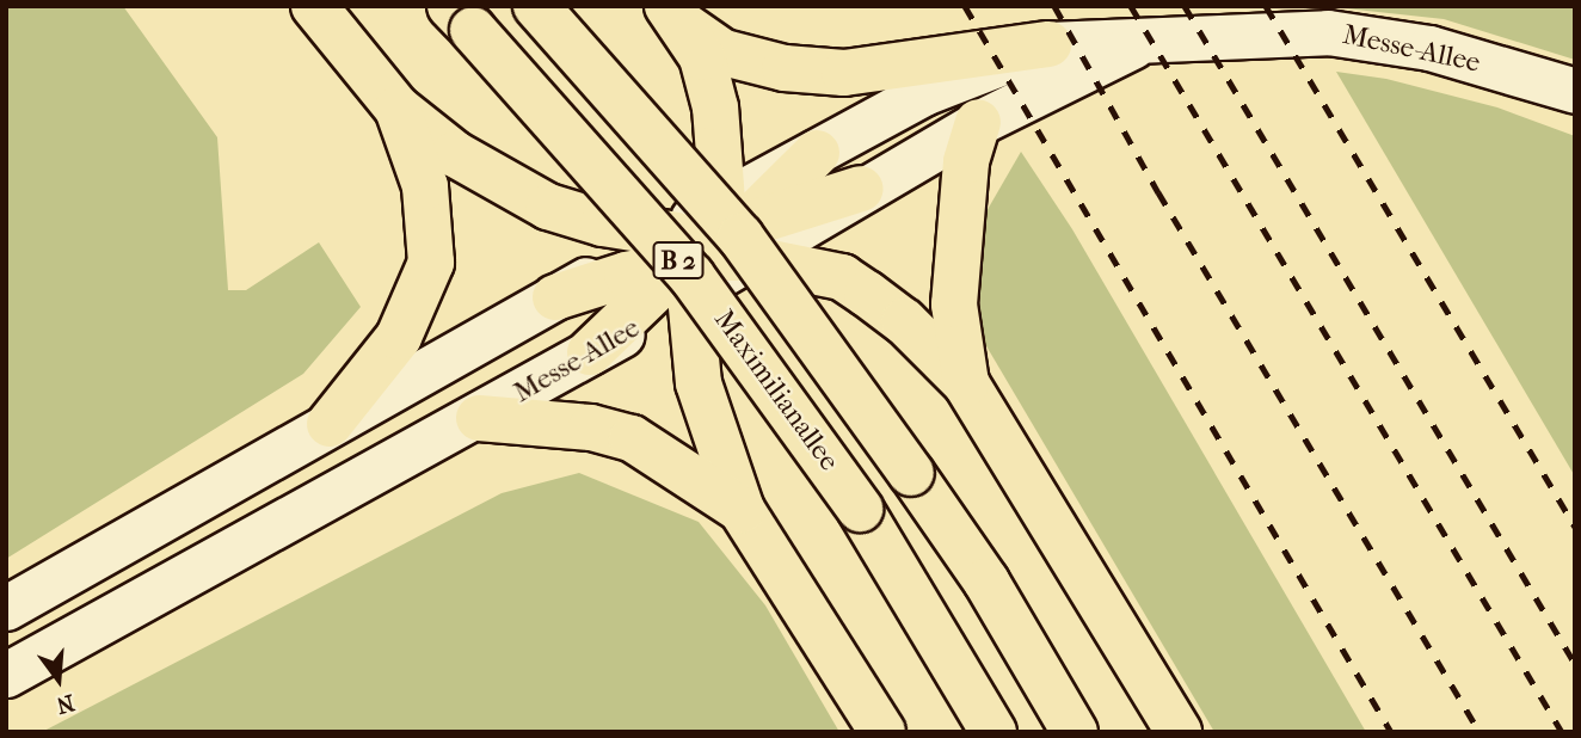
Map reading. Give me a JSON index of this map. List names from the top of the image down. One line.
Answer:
{"streets":{"highway":["B 2","Maximilianallee"],"main road":["Messe-Allee"]},"north":"bottom"}
